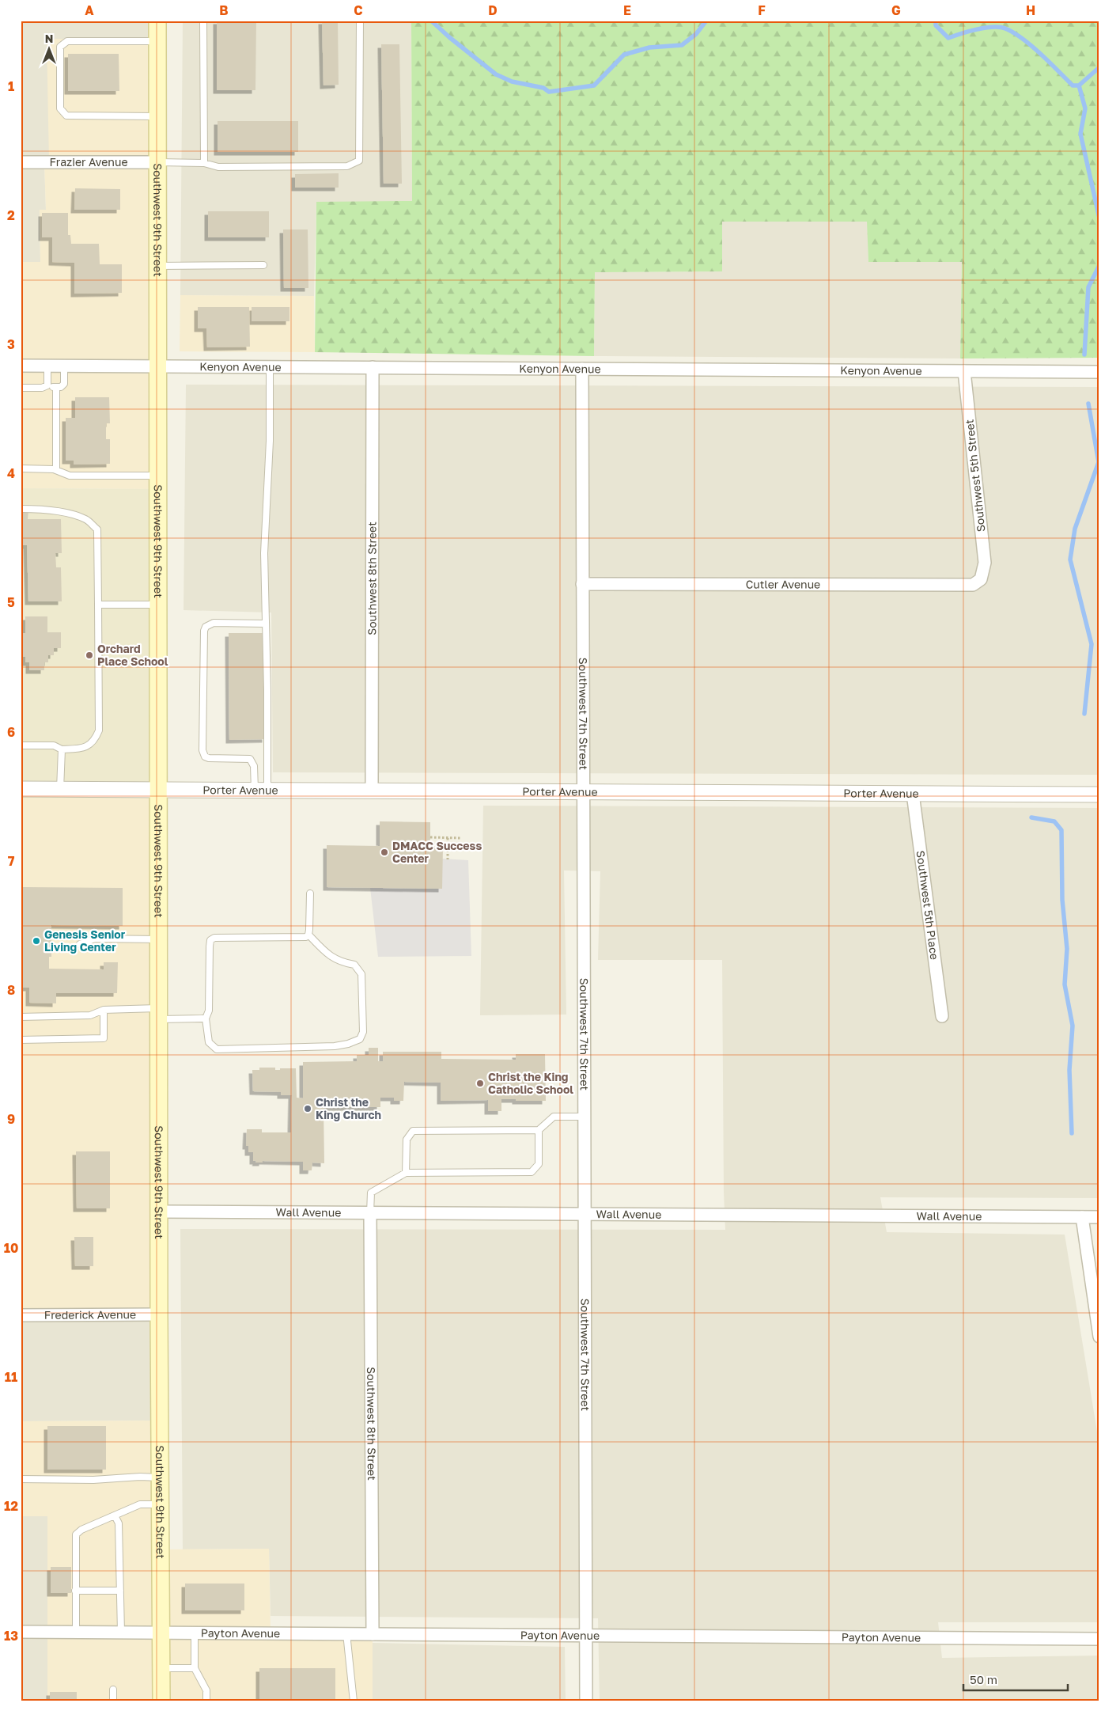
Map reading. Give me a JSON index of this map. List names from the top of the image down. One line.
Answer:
{"streets":{"main road":["Southwest 9th Street"],"street":["Frazier Avenue","Kenyon Avenue","Southwest 5th Street","Southwest 8th Street","Cutler Avenue","Southwest 7th Street","Porter Avenue","Southwest 5th Place","Wall Avenue","Frederick Avenue","Payton Avenue"]},"crossings":[["Frazier Avenue","Southwest 9th Street"],["Southwest 9th Street","Kenyon Avenue"],["Southwest 9th Street","Porter Avenue"],["Southwest 9th Street","Wall Avenue"],["Southwest 9th Street","Frederick Avenue"],["Southwest 9th Street","Payton Avenue"],["Kenyon Avenue","Southwest 5th Street"],["Kenyon Avenue","Southwest 8th Street"],["Kenyon Avenue","Southwest 7th Street"],["Southwest 5th Street","Cutler Avenue"],["Southwest 8th Street","Porter Avenue"],["Southwest 8th Street","Wall Avenue"],["Southwest 8th Street","Payton Avenue"],["Cutler Avenue","Southwest 7th Street"],["Southwest 7th Street","Porter Avenue"],["Southwest 7th Street","Wall Avenue"],["Southwest 7th Street","Payton Avenue"],["Porter Avenue","Southwest 5th Place"]],"places":["Orchard Place School","DMACC Success Center","Genesis Senior Living Center","Christ the King Catholic School","Christ the King Church"],"scale_bar":"50 m","north":"top","grid":{"columns":["A","B","C","D","E","F","G","H"],"rows":["1","2","3","4","5","6","7","8","9","10","11","12","13"]}}
